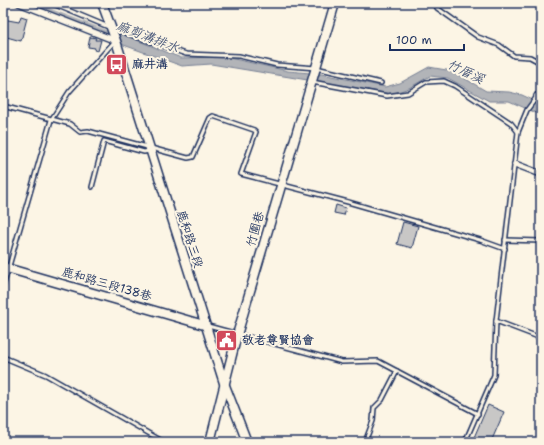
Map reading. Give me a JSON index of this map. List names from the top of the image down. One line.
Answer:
{"streets":{"street":["竹圍巷","鹿和路三段","鹿和路三段138巷"]},"crossings":[["竹圍巷","鹿和路三段"],["鹿和路三段","鹿和路三段138巷"]],"water":["麻剪溝排水","竹厝溪"],"places":{"bus stop":["麻井溝"],"public building":["敬老尊賢協會"]},"scale_bar":"100 m"}
